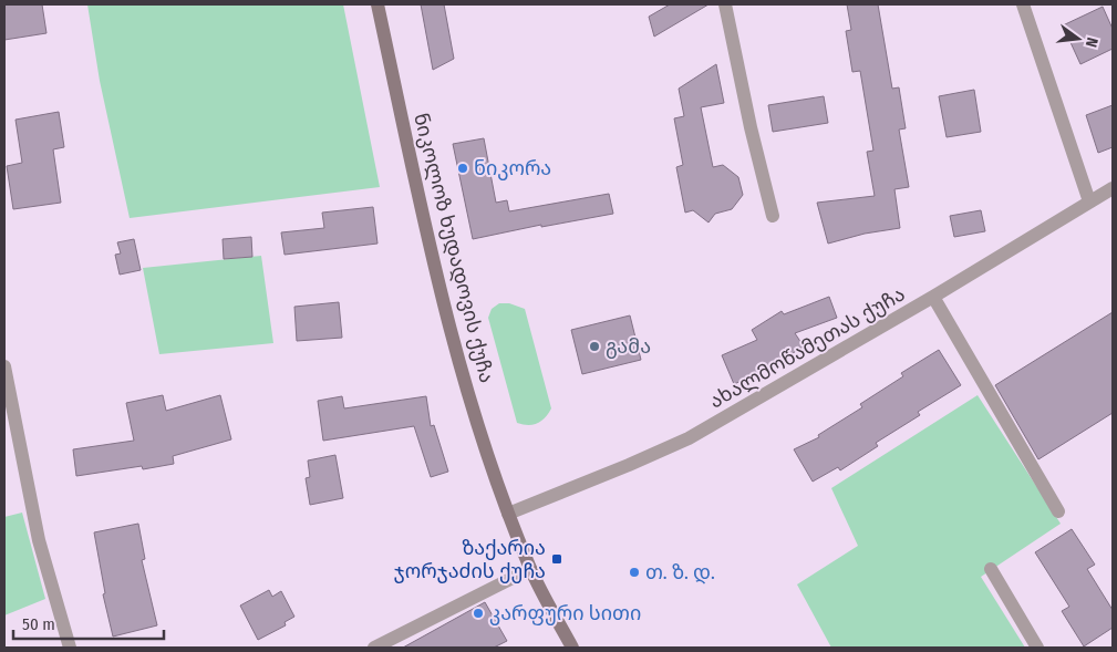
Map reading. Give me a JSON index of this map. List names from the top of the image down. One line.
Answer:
{"streets":{"main road":["ნიკოლოზ ხუდადოვის ქუჩა"],"street":["ახალმოწამეთას ქუჩა"]},"crossings":[["ნიკოლოზ ხუდადოვის ქუჩა","ახალმოწამეთას ქუჩა"]],"places":{"other":["ნიკორა","გამა","თ. ზ. დ.","კარფური სითი"],"transit":["ზაქარია ჯორჯაძის ქუჩა"]},"scale_bar":"50 m","north":"right"}
